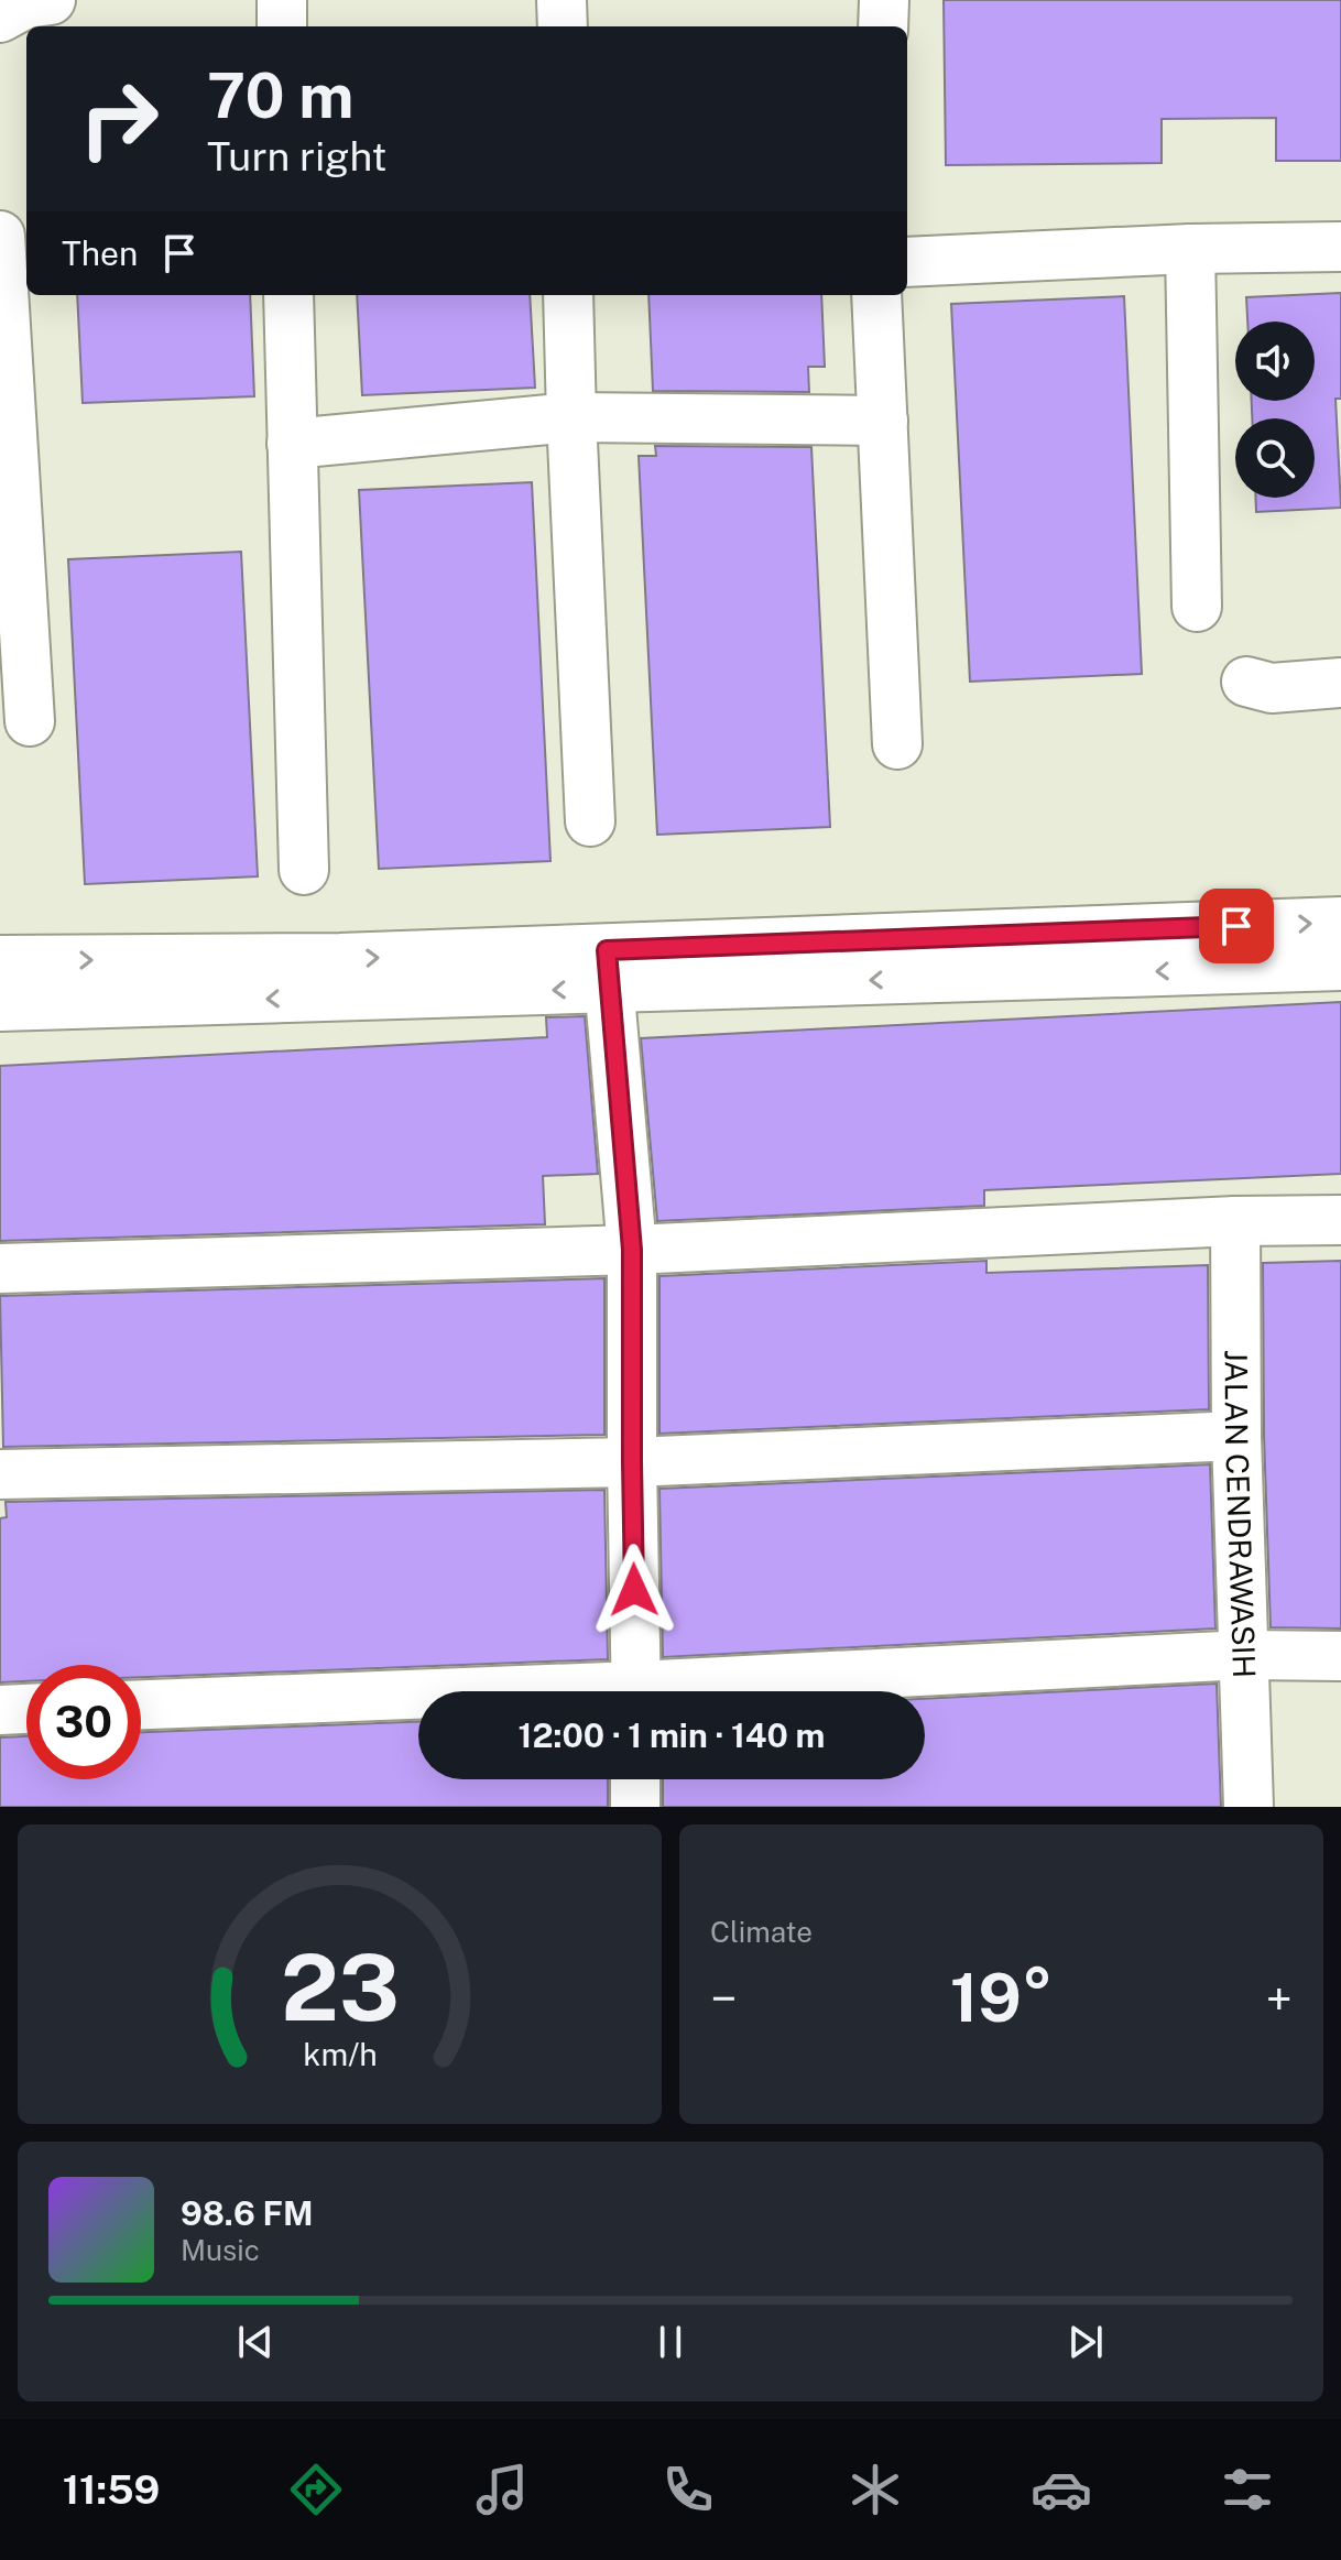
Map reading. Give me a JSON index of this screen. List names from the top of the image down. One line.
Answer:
{"streets":{"street":["JALAN CENDRAWASIH"]},"page":{"turn":["70 m","Turn right"],"then":"Then","limit":"30","trip":"12:00 · 1 min · 140 m","tile":"Climate","heat":["−","19°","+"],"song":["98.6 FM","Music"],"tabs":"11:59","gauge":["23","km/h"]}}
